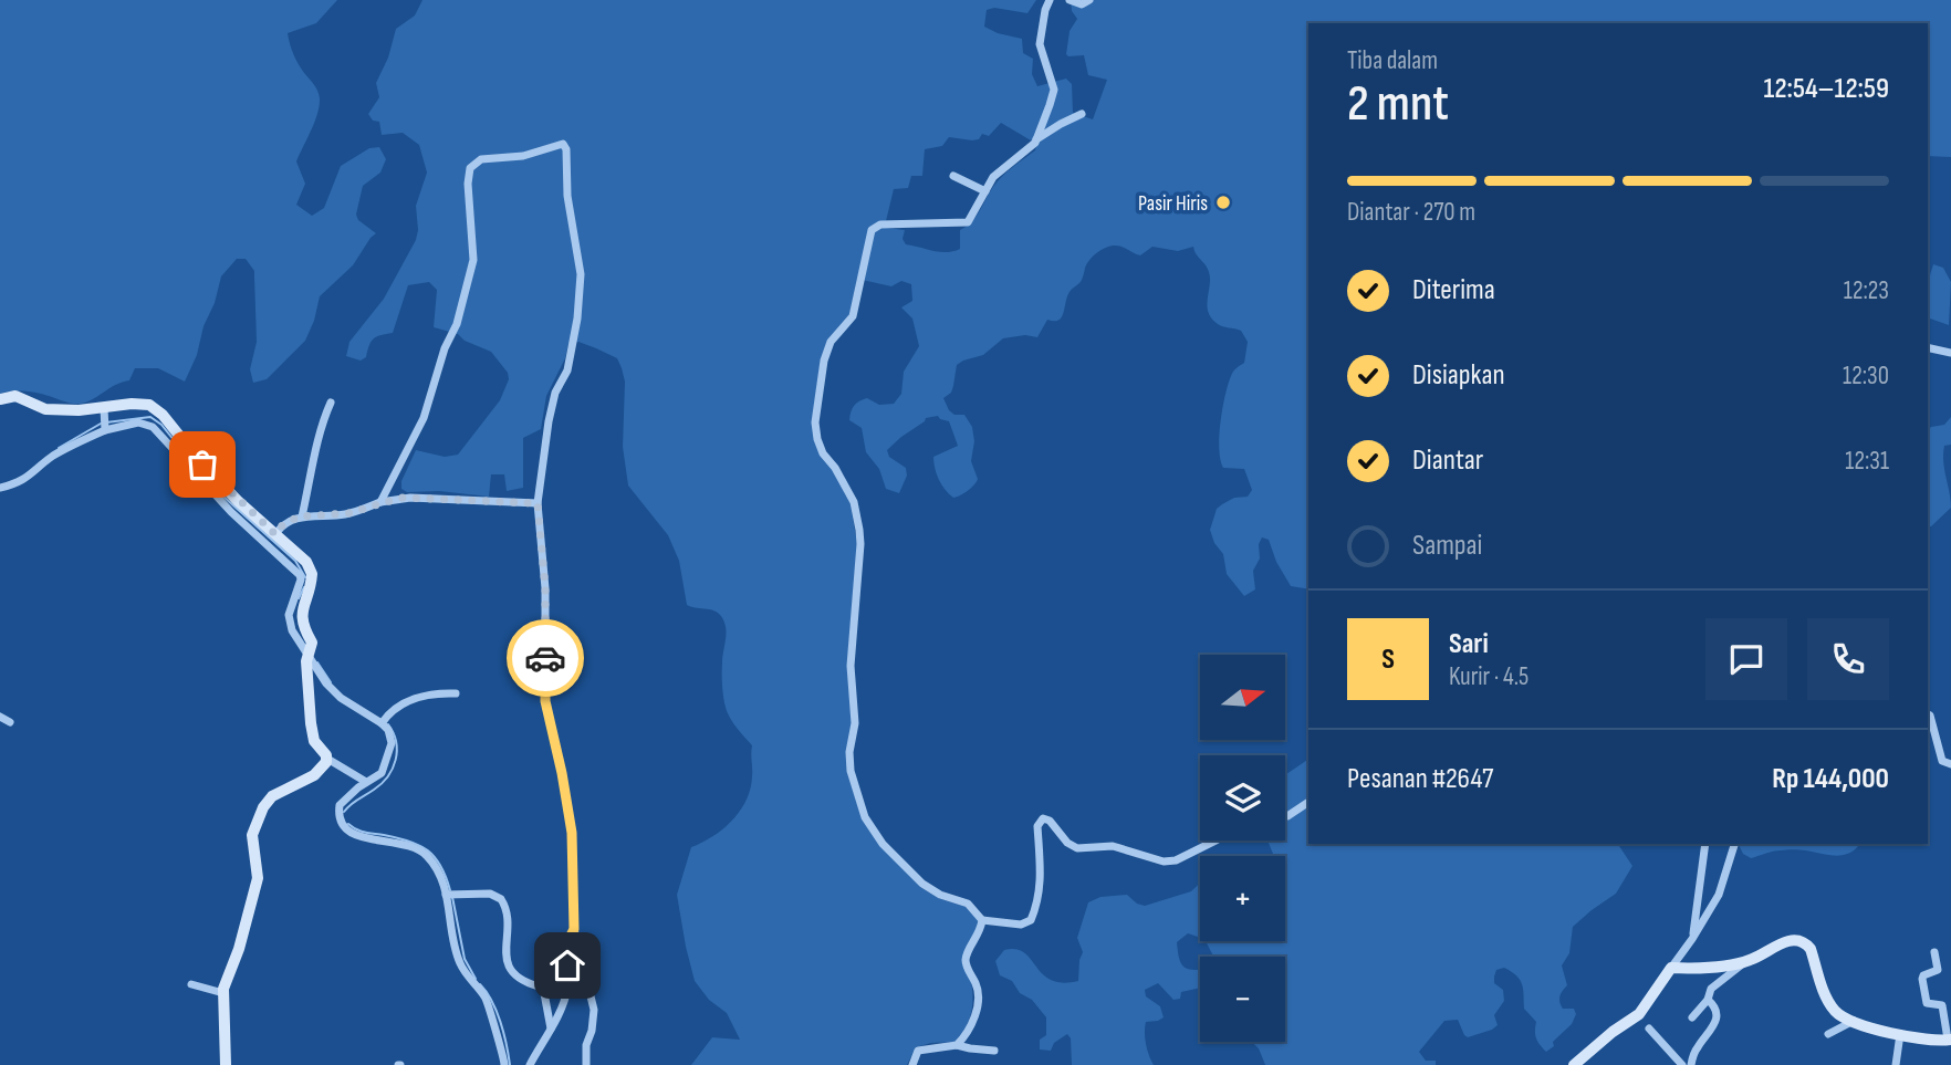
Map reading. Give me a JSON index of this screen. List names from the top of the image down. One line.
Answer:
{"places":["Pasir Hiris"],"north":"right","page":{"heading":["2 mnt","Tiba dalam","12:54–12:59"],"panel":["Sari","Kurir · 4.5","Pesanan #2647","Rp 144,000"],"bar":"Diantar · 270 m","list":[["Diterima","12:23"],["Disiapkan","12:30"],["Diantar","12:31"],"Sampai"],"round":"S","map_buttons":["+","−"]}}
